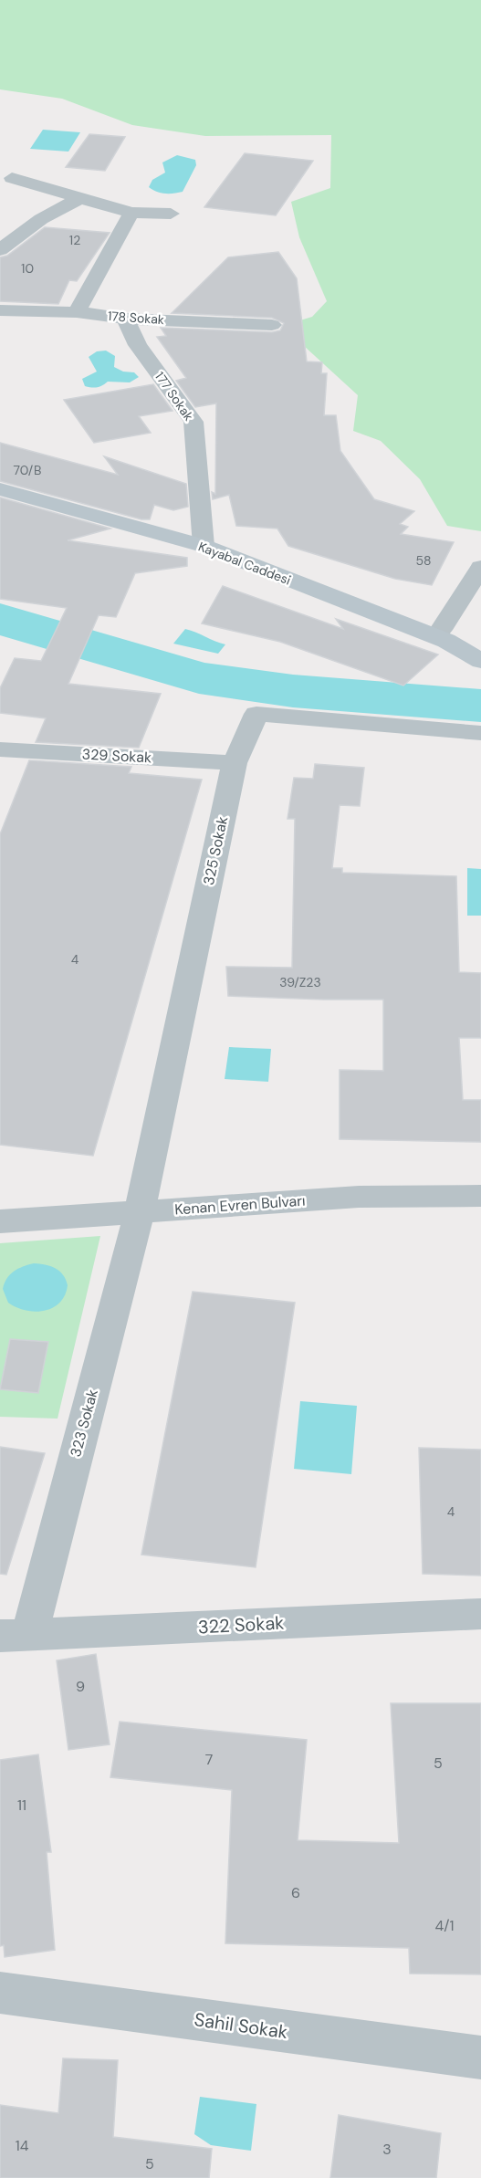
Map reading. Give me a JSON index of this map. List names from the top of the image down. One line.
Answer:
{"streets":{"street":["178 Sokak","177 Sokak","Kayabal Caddesi","329 Sokak","325 Sokak","Kenan Evren Bulvarı","323 Sokak","322 Sokak","Sahil Sokak"]},"crossings":[["178 Sokak","177 Sokak"],["177 Sokak","Kayabal Caddesi"],["329 Sokak","325 Sokak"],["325 Sokak","Kenan Evren Bulvarı"],["325 Sokak","323 Sokak"],["Kenan Evren Bulvarı","323 Sokak"],["323 Sokak","322 Sokak"]],"house_numbers":["12","10","70/B","58","4","39/Z23","4","9","7","5","11","6","4/1","14","3","5"]}
